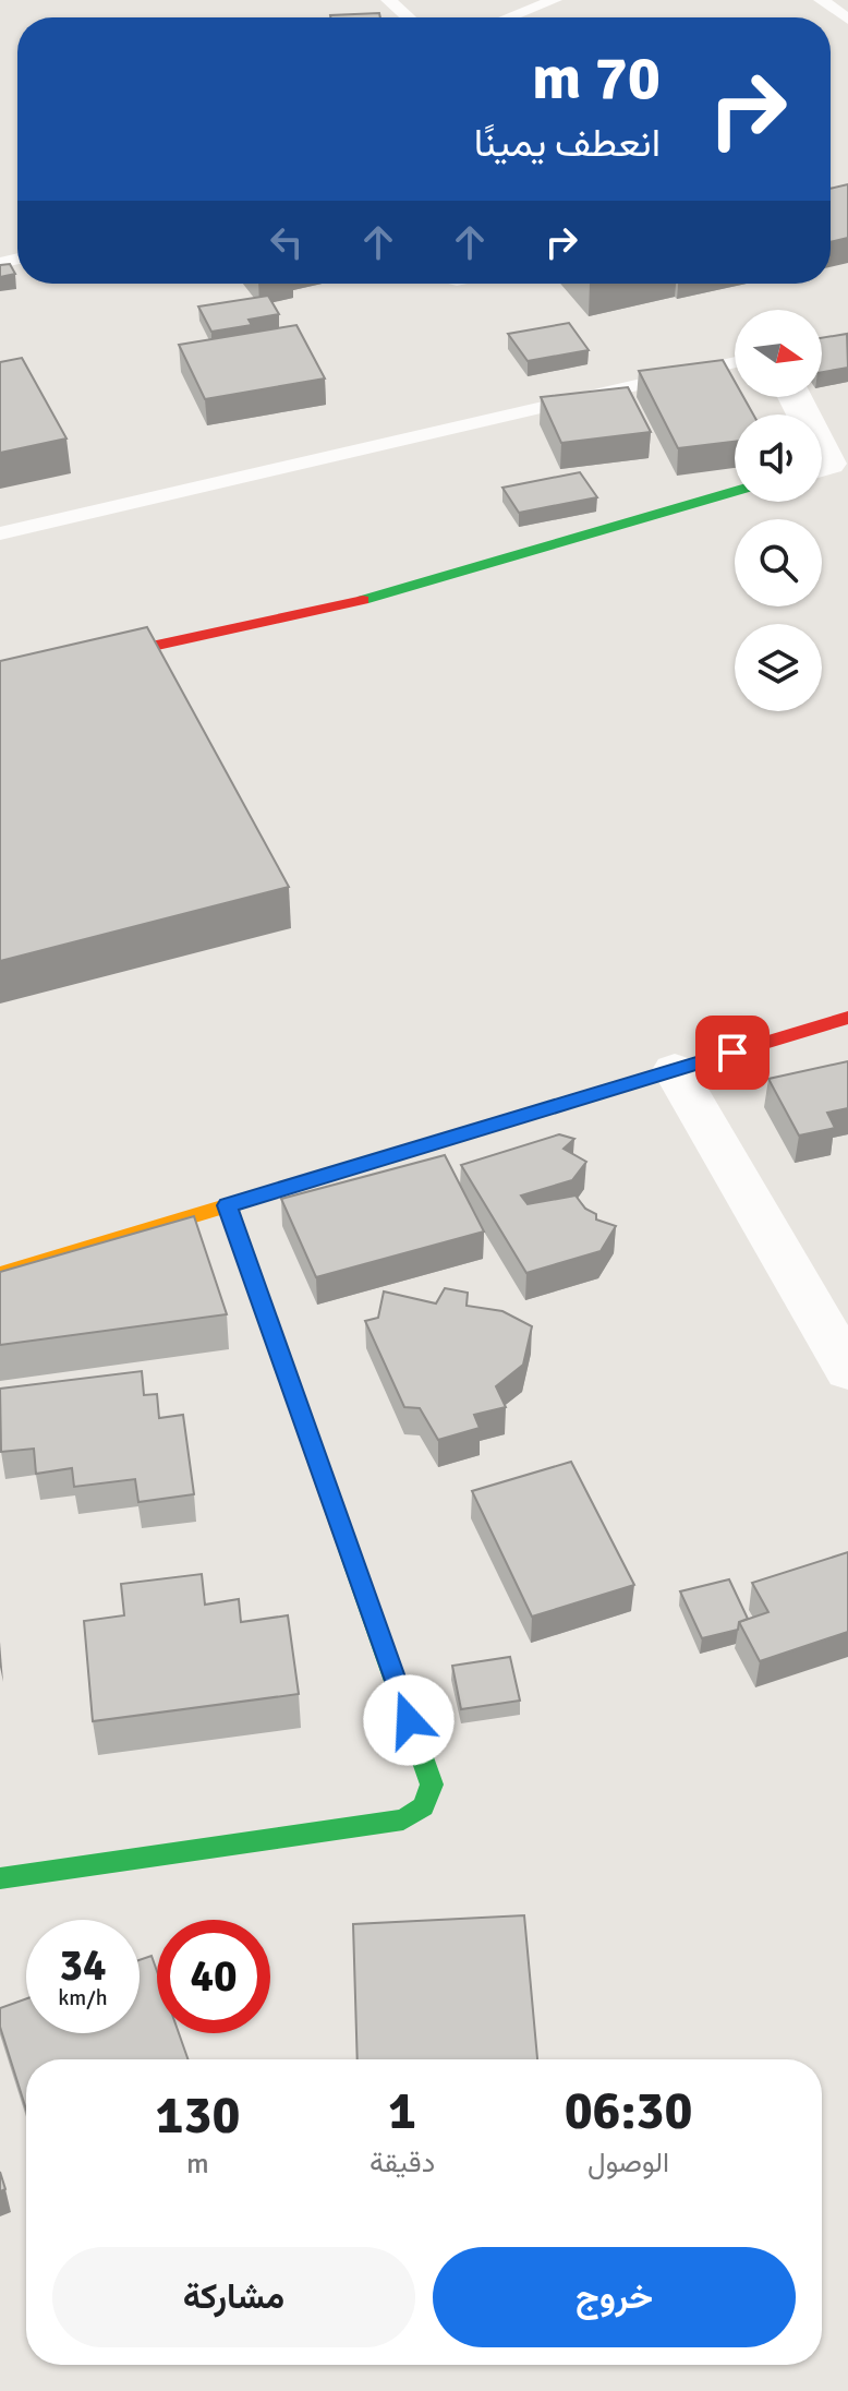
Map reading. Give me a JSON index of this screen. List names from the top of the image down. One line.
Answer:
{"north":"right","page":{"turn":["70 m","انعطف يمينًا"],"speed":"34 km/h","limit":"40","eta":["06:30","الوصول","1","دقيقة","130","m"],"buttons":["خروج","مشاركة"]}}
